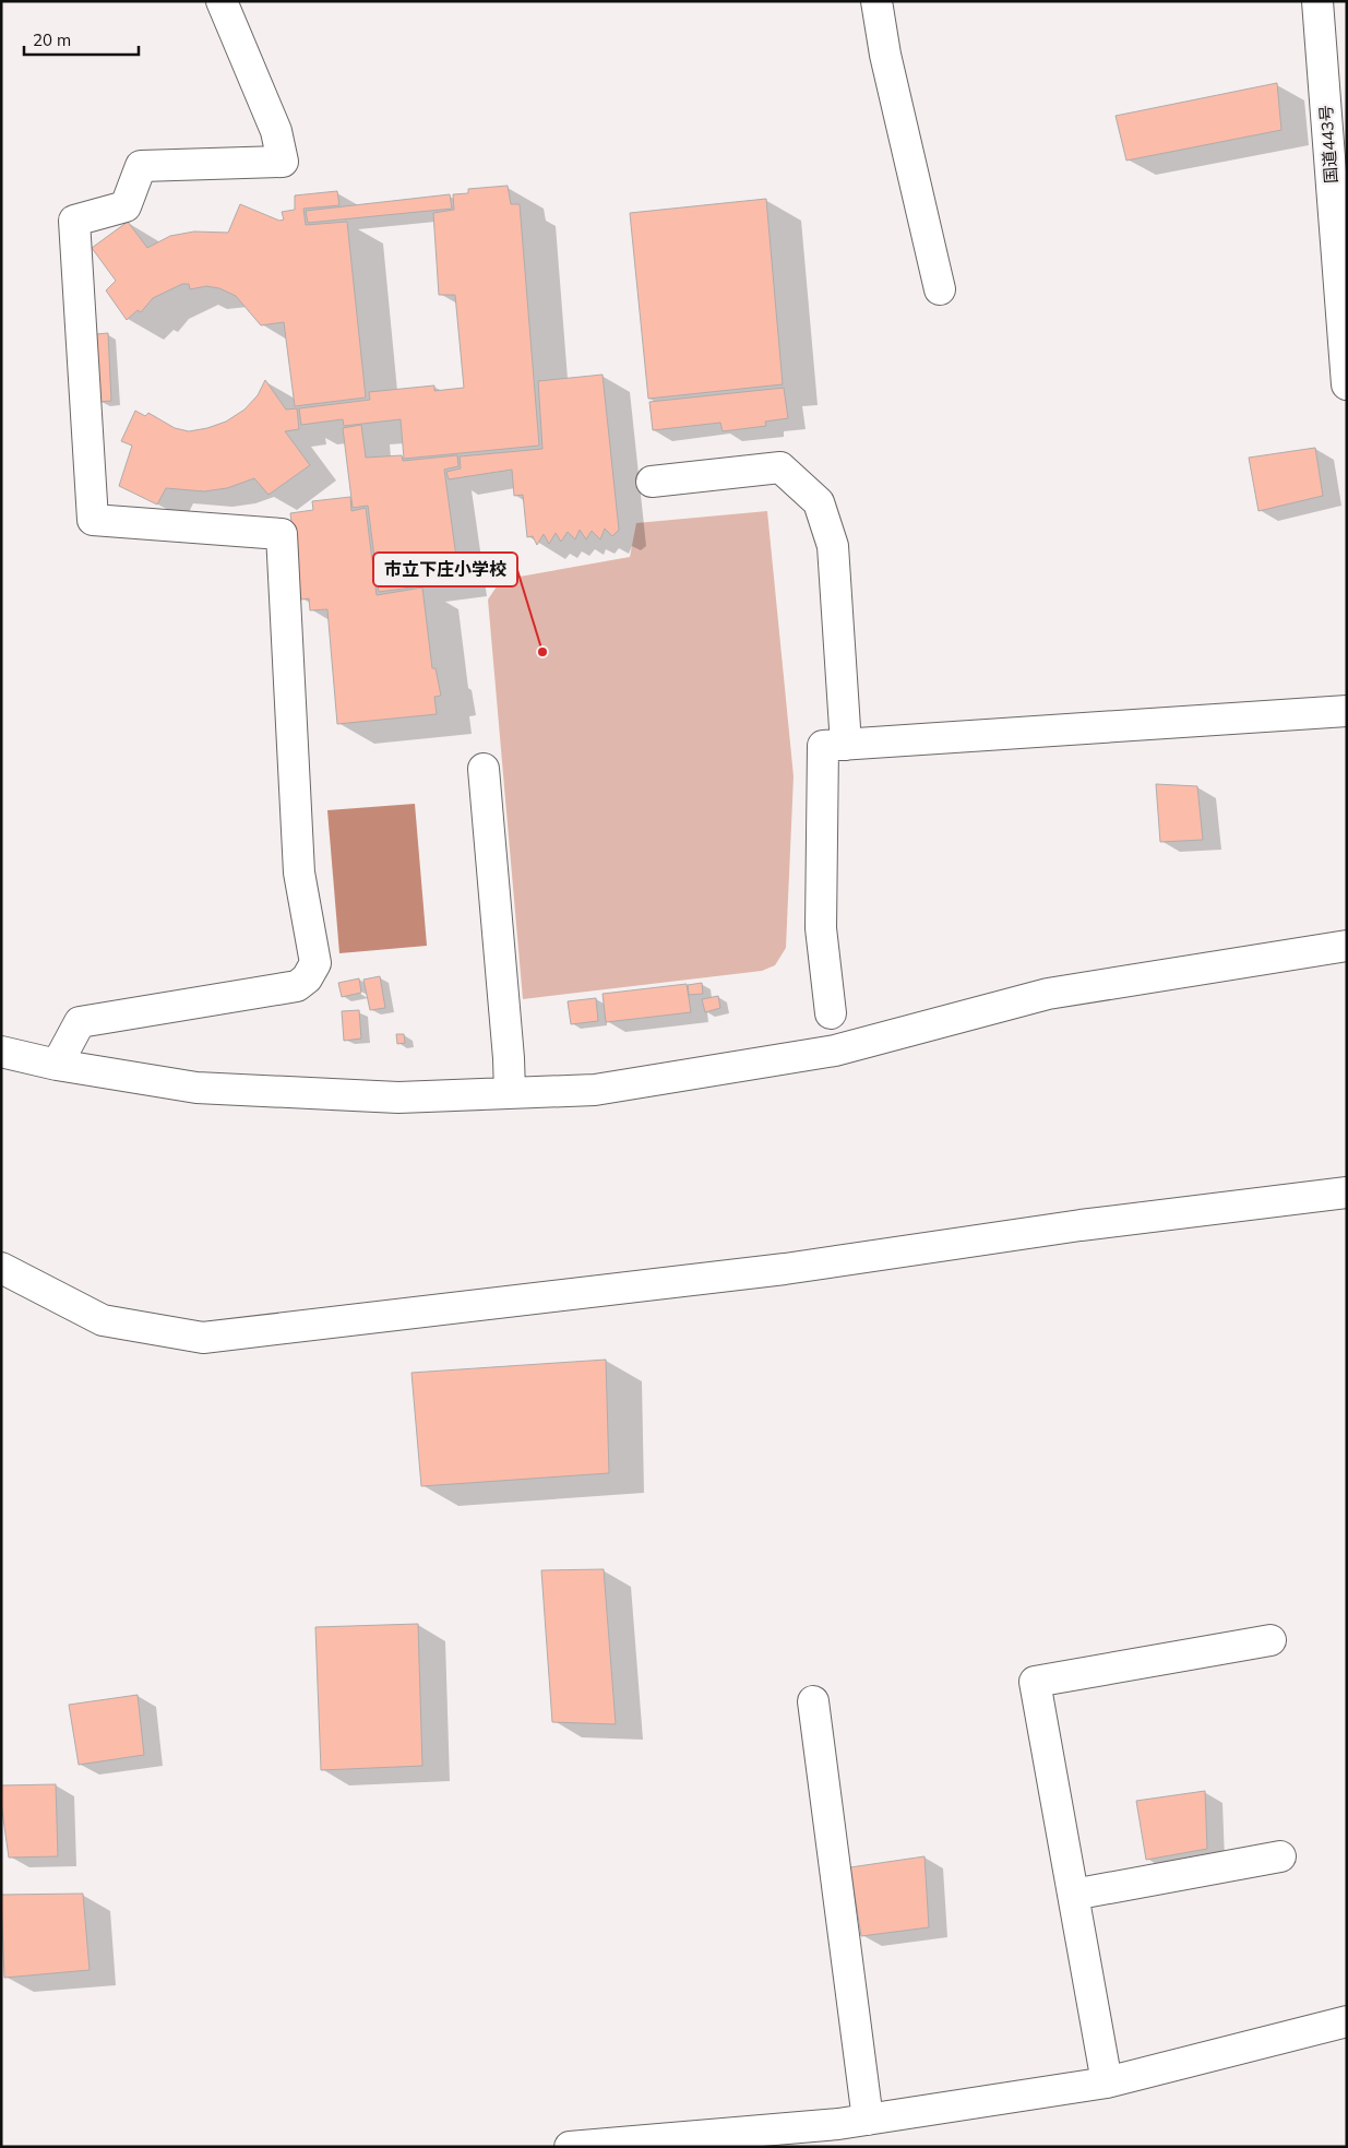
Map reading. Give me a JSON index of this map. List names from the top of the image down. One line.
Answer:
{"streets":{"main road":["国道443号"]},"places":["市立下庄小学校"],"scale_bar":"20 m"}
